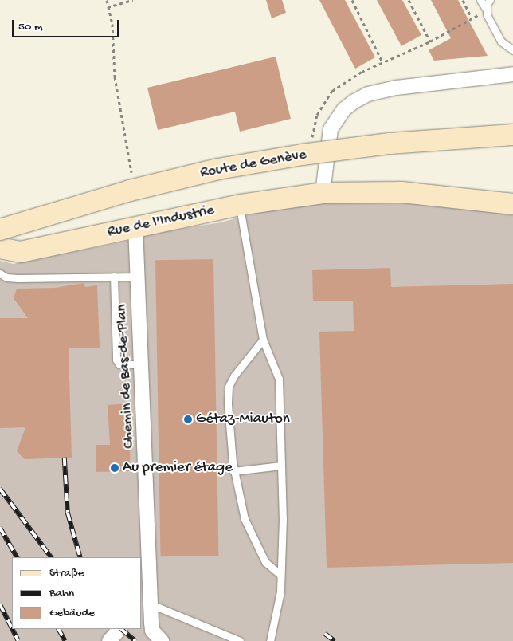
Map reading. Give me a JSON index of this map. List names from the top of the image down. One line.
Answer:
{"streets":{"street":["Route de Genève","Rue de l'Industrie","Chemin de Bas-de-Plan"]},"crossings":[["Route de Genève","Rue de l'Industrie"],["Rue de l'Industrie","Chemin de Bas-de-Plan"]],"places":["Gétaz-Miauton","Au premier étage"],"legend":["Straße","Bahn","Gebäude"],"scale_bar":"50 m"}
